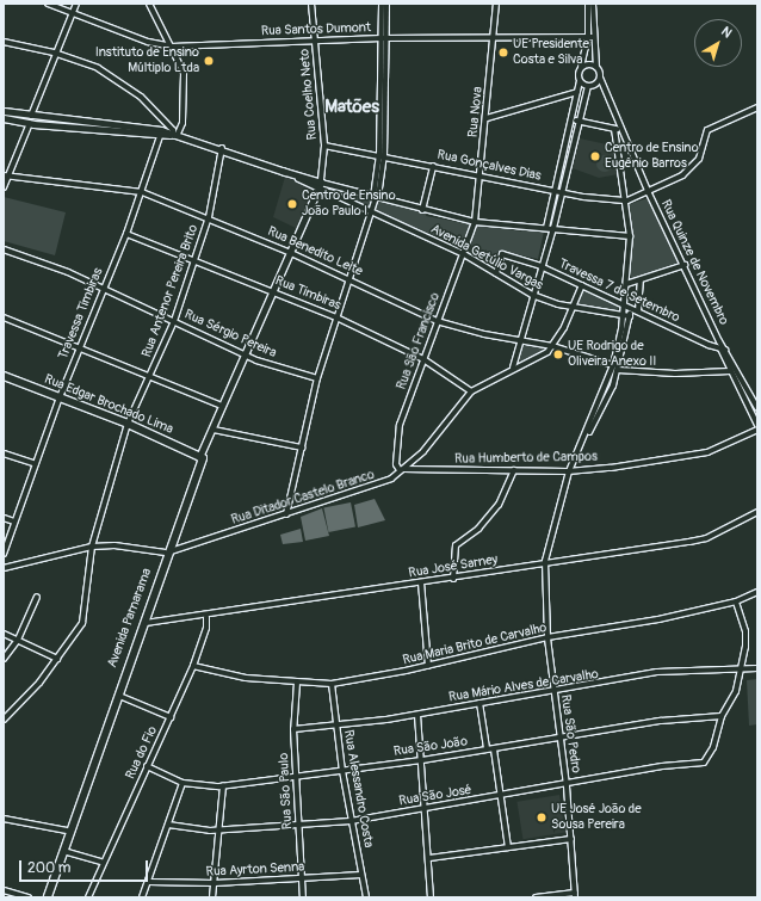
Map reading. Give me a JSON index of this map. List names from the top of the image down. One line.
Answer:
{"streets":{"main road":["Rua Edgar Brochado Lima","Avenida Parnarama"],"street":["Rua Santos Dumont","Rua Coelho Neto","Rua Nova","Rua Gonçalves Dias","Rua Benedito Leite","Avenida Getúlio Vargas","Rua Quinze de Novembro","Rua Antenor Pereira Brito","Travessa 7 de Setembro","Rua Timbiras","Travessa Timbiras","Rua Sérgio Pereira","Rua São Francisco","Rua Humberto de Campos","Rua Ditador Castelo Branco","Rua José Sarney","Rua Maria Brito de Carvalho","Rua Mário Alves de Carvalho","Rua São Pedro","Rua São João","Rua do Fio","Rua Alessandro Costa","Rua São Paulo","Rua São José","Rua Ayrton Senna"]},"crossings":[["Rua Santos Dumont","Rua Coelho Neto"],["Rua Santos Dumont","Rua Nova"],["Rua Coelho Neto","Rua Gonçalves Dias"],["Rua Coelho Neto","Avenida Getúlio Vargas"],["Rua Coelho Neto","Avenida Parnarama"],["Rua Nova","Rua Gonçalves Dias"],["Rua Nova","Rua São Francisco"],["Rua Gonçalves Dias","Rua Quinze de Novembro"],["Rua Gonçalves Dias","Rua São Pedro"],["Rua Benedito Leite","Rua Antenor Pereira Brito"],["Rua Benedito Leite","Travessa Timbiras"],["Rua Benedito Leite","Rua São Francisco"],["Rua Benedito Leite","Rua Ditador Castelo Branco"],["Rua Benedito Leite","Avenida Parnarama"],["Rua Benedito Leite","Rua São Pedro"],["Avenida Getúlio Vargas","Travessa 7 de Setembro"],["Avenida Getúlio Vargas","Rua São Francisco"],["Avenida Getúlio Vargas","Rua Ditador Castelo Branco"],["Avenida Getúlio Vargas","Avenida Parnarama"],["Avenida Getúlio Vargas","Rua São Pedro"],["Rua Quinze de Novembro","Travessa 7 de Setembro"],["Rua Antenor Pereira Brito","Rua Timbiras"],["Rua Antenor Pereira Brito","Rua Sérgio Pereira"],["Rua Antenor Pereira Brito","Rua Edgar Brochado Lima"],["Travessa 7 de Setembro","Rua Ditador Castelo Branco"],["Travessa 7 de Setembro","Rua São Pedro"],["Rua Timbiras","Travessa Timbiras"],["Rua Timbiras","Rua São Francisco"],["Rua Timbiras","Rua Ditador Castelo Branco"],["Rua Timbiras","Avenida Parnarama"],["Travessa Timbiras","Rua Sérgio Pereira"],["Travessa Timbiras","Rua Edgar Brochado Lima"],["Rua Sérgio Pereira","Avenida Parnarama"],["Rua São Francisco","Rua Humberto de Campos"],["Rua São Francisco","Rua Ditador Castelo Branco"],["Rua Edgar Brochado Lima","Avenida Parnarama"],["Rua Humberto de Campos","Rua Ditador Castelo Branco"],["Rua Humberto de Campos","Rua São Pedro"],["Rua Ditador Castelo Branco","Avenida Parnarama"],["Rua José Sarney","Avenida Parnarama"],["Rua José Sarney","Rua São Pedro"],["Rua José Sarney","Rua do Fio"],["Rua Maria Brito de Carvalho","Rua São Pedro"],["Rua Maria Brito de Carvalho","Rua do Fio"],["Rua Maria Brito de Carvalho","Rua Alessandro Costa"],["Rua Maria Brito de Carvalho","Rua São Paulo"],["Rua Mário Alves de Carvalho","Rua São Pedro"],["Rua Mário Alves de Carvalho","Rua Alessandro Costa"],["Rua Mário Alves de Carvalho","Rua São Paulo"],["Rua São Pedro","Rua São João"],["Rua São Pedro","Rua São José"],["Rua São João","Rua do Fio"],["Rua São João","Rua Alessandro Costa"],["Rua São João","Rua São Paulo"],["Rua São João","Rua São José"],["Rua Alessandro Costa","Rua São José"],["Rua Alessandro Costa","Rua Ayrton Senna"],["Rua São Paulo","Rua São José"],["Rua São Paulo","Rua Ayrton Senna"]],"districts":["Matões"],"places":["UE Presidente Costa e Silva","Instituto de Ensino Múltiplo Ltda","Centro de Ensino Eugênio Barros","Centro de Ensino João Paulo I","UE Rodrigo de Oliveira Anexo II","UE José João de Sousa Pereira"],"scale_bar":"200 m","north":"top right"}
